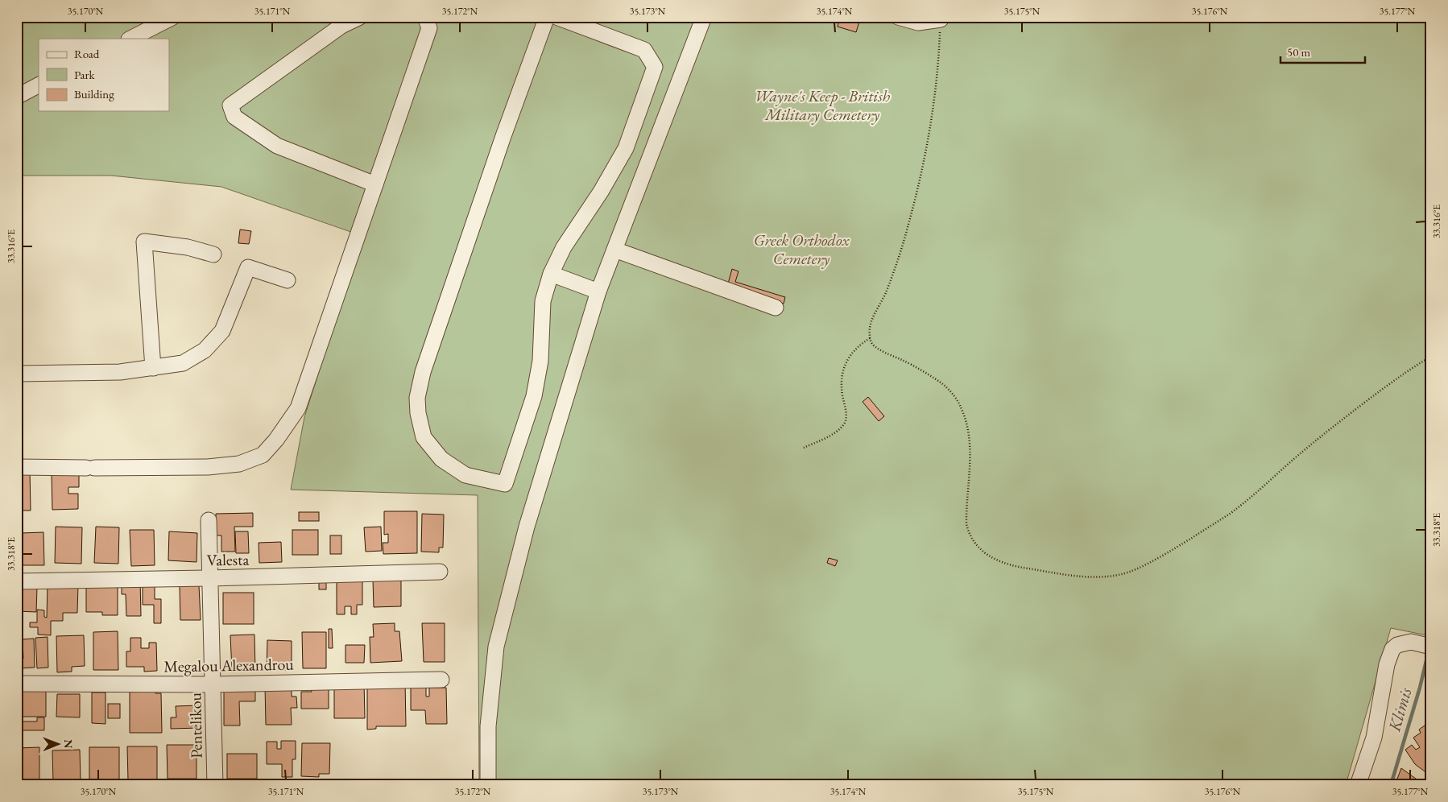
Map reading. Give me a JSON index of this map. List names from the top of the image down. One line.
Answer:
{"streets":{"street":["Valesta","Megalou Alexandrou","Pentelikou"]},"crossings":[["Valesta","Pentelikou"],["Megalou Alexandrou","Pentelikou"]],"water":["Klimis"],"parks":["Wayne's Keep - British Military Cemetery","Greek Orthodox Cemetery"],"legend":["Road","Park","Building"],"scale_bar":"50 m","north":"right","coordinates":["35.170°N","35.171°N","35.172°N","35.173°N","35.174°N","35.175°N","35.176°N","35.177°N","33.316°E","33.318°E"]}
